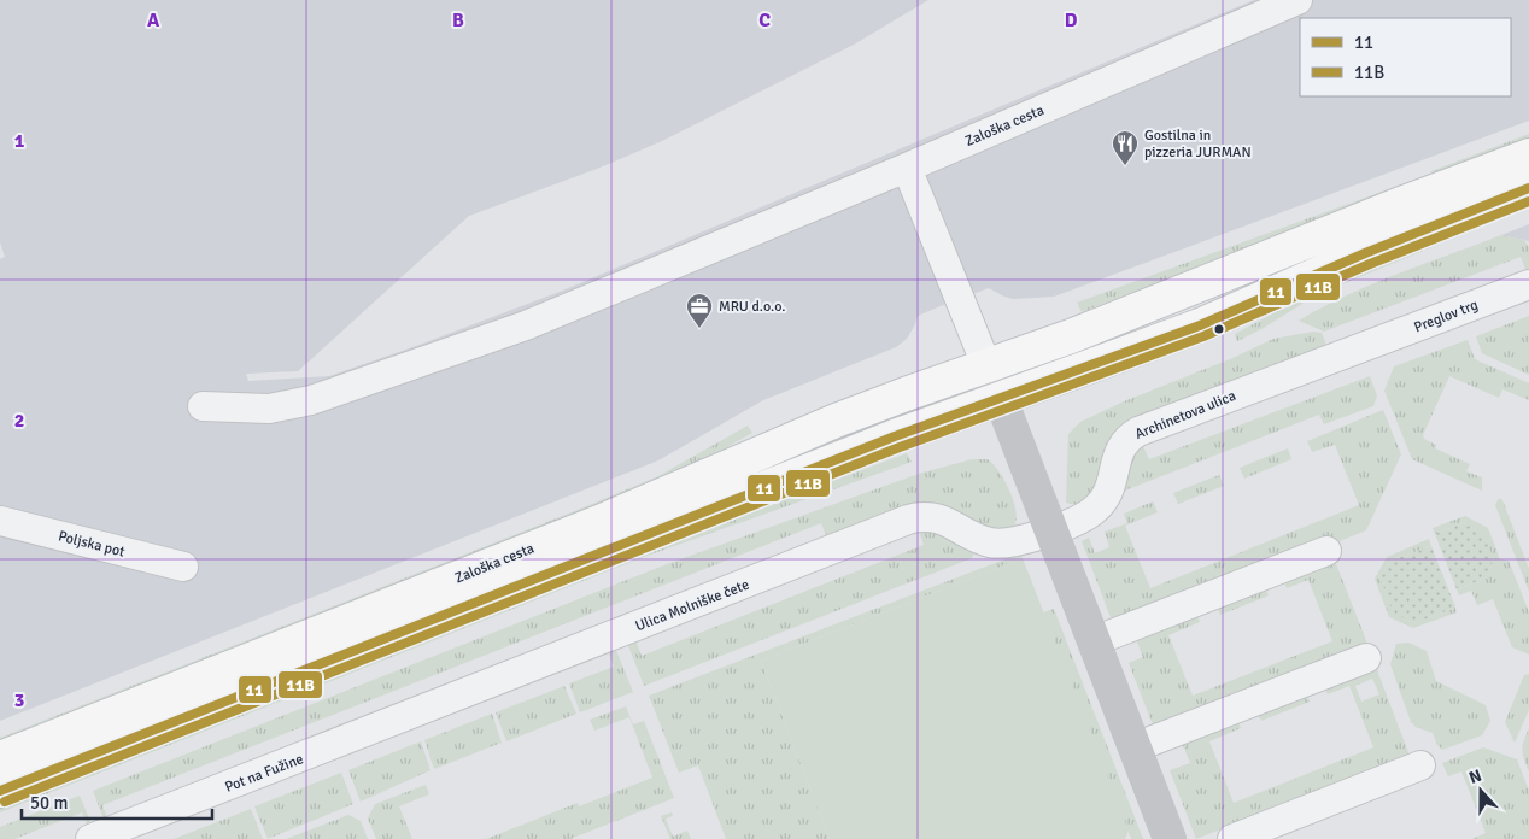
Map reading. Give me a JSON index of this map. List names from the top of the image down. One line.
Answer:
{"streets":{"main road":["Zaloška cesta"],"street":["Preglov trg","Archinetova ulica","Poljska pot","Ulica Molniške čete","Pot na Fužine"]},"crossings":[["Preglov trg","Archinetova ulica"],["Archinetova ulica","Ulica Molniške čete"],["Ulica Molniške čete","Pot na Fužine"]],"places":{"restaurant":["Gostilna in pizzeria JURMAN"],"office":["MRU d.o.o."]},"lines":["transit line 11","transit line 11B"],"legend":["11","11B"],"scale_bar":"50 m","north":"top","grid":{"columns":["A","B","C","D"],"rows":["1","2","3"]}}
